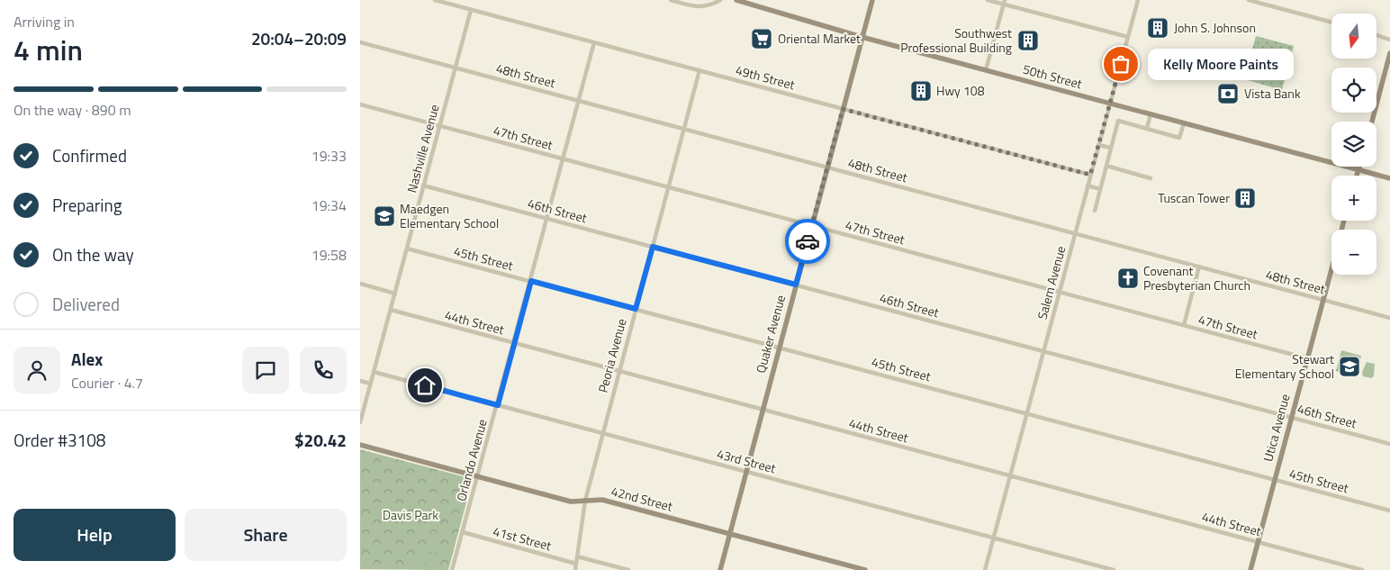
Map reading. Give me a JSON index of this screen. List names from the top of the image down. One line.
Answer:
{"streets":{"main road":["50th Street","Quaker Avenue","Utica Avenue","42nd Street"],"street":["48th Street","49th Street","47th Street","Nashville Avenue","46th Street","45th Street","Salem Avenue","44th Street","Peoria Avenue","Orlando Avenue","43rd Street","41st Street"]},"crossings":[["48th Street","Nashville Avenue"],["48th Street","Salem Avenue"],["48th Street","Quaker Avenue"],["48th Street","Peoria Avenue"],["48th Street","Utica Avenue"],["48th Street","Orlando Avenue"],["50th Street","Salem Avenue"],["50th Street","Quaker Avenue"],["49th Street","Nashville Avenue"],["49th Street","Salem Avenue"],["49th Street","Quaker Avenue"],["49th Street","Peoria Avenue"],["49th Street","Orlando Avenue"],["47th Street","Nashville Avenue"],["47th Street","Salem Avenue"],["47th Street","Quaker Avenue"],["47th Street","Peoria Avenue"],["47th Street","Utica Avenue"],["47th Street","Orlando Avenue"],["Nashville Avenue","46th Street"],["Nashville Avenue","45th Street"],["Nashville Avenue","44th Street"],["Nashville Avenue","43rd Street"],["46th Street","Salem Avenue"],["46th Street","Quaker Avenue"],["46th Street","Peoria Avenue"],["46th Street","Utica Avenue"],["46th Street","Orlando Avenue"],["45th Street","Salem Avenue"],["45th Street","Quaker Avenue"],["45th Street","Peoria Avenue"],["45th Street","Utica Avenue"],["45th Street","Orlando Avenue"],["Salem Avenue","44th Street"],["Salem Avenue","43rd Street"],["44th Street","Quaker Avenue"],["44th Street","Peoria Avenue"],["44th Street","Utica Avenue"],["44th Street","Orlando Avenue"],["Quaker Avenue","43rd Street"],["Quaker Avenue","42nd Street"],["Peoria Avenue","43rd Street"],["Peoria Avenue","42nd Street"],["Peoria Avenue","41st Street"],["Orlando Avenue","43rd Street"],["Orlando Avenue","42nd Street"],["Orlando Avenue","41st Street"]],"parks":["Davis Park"],"places":{"building":["John S. Johnson","Southwest Professional Building","Hwy 108","Tuscan Tower"],"supermarket":["Oriental Market"],"other":["Kelly Moore Paints"],"bank":["Vista Bank"],"school or university":["Maedgen Elementary School","Stewart Elementary School"],"church":["Covenant Presbyterian Church"]},"north":"bottom","page":{"heading":["4 min","Arriving in","20:04–20:09"],"panel":["Alex","Courier · 4.7","Order #3108","$20.42"],"map_buttons":["+","−"],"bubble":"Kelly Moore Paints","bar":"On the way · 890 m","list":[["Confirmed","19:33"],["Preparing","19:34"],["On the way","19:58"],"Delivered"],"buttons":["Help","Share"]}}
